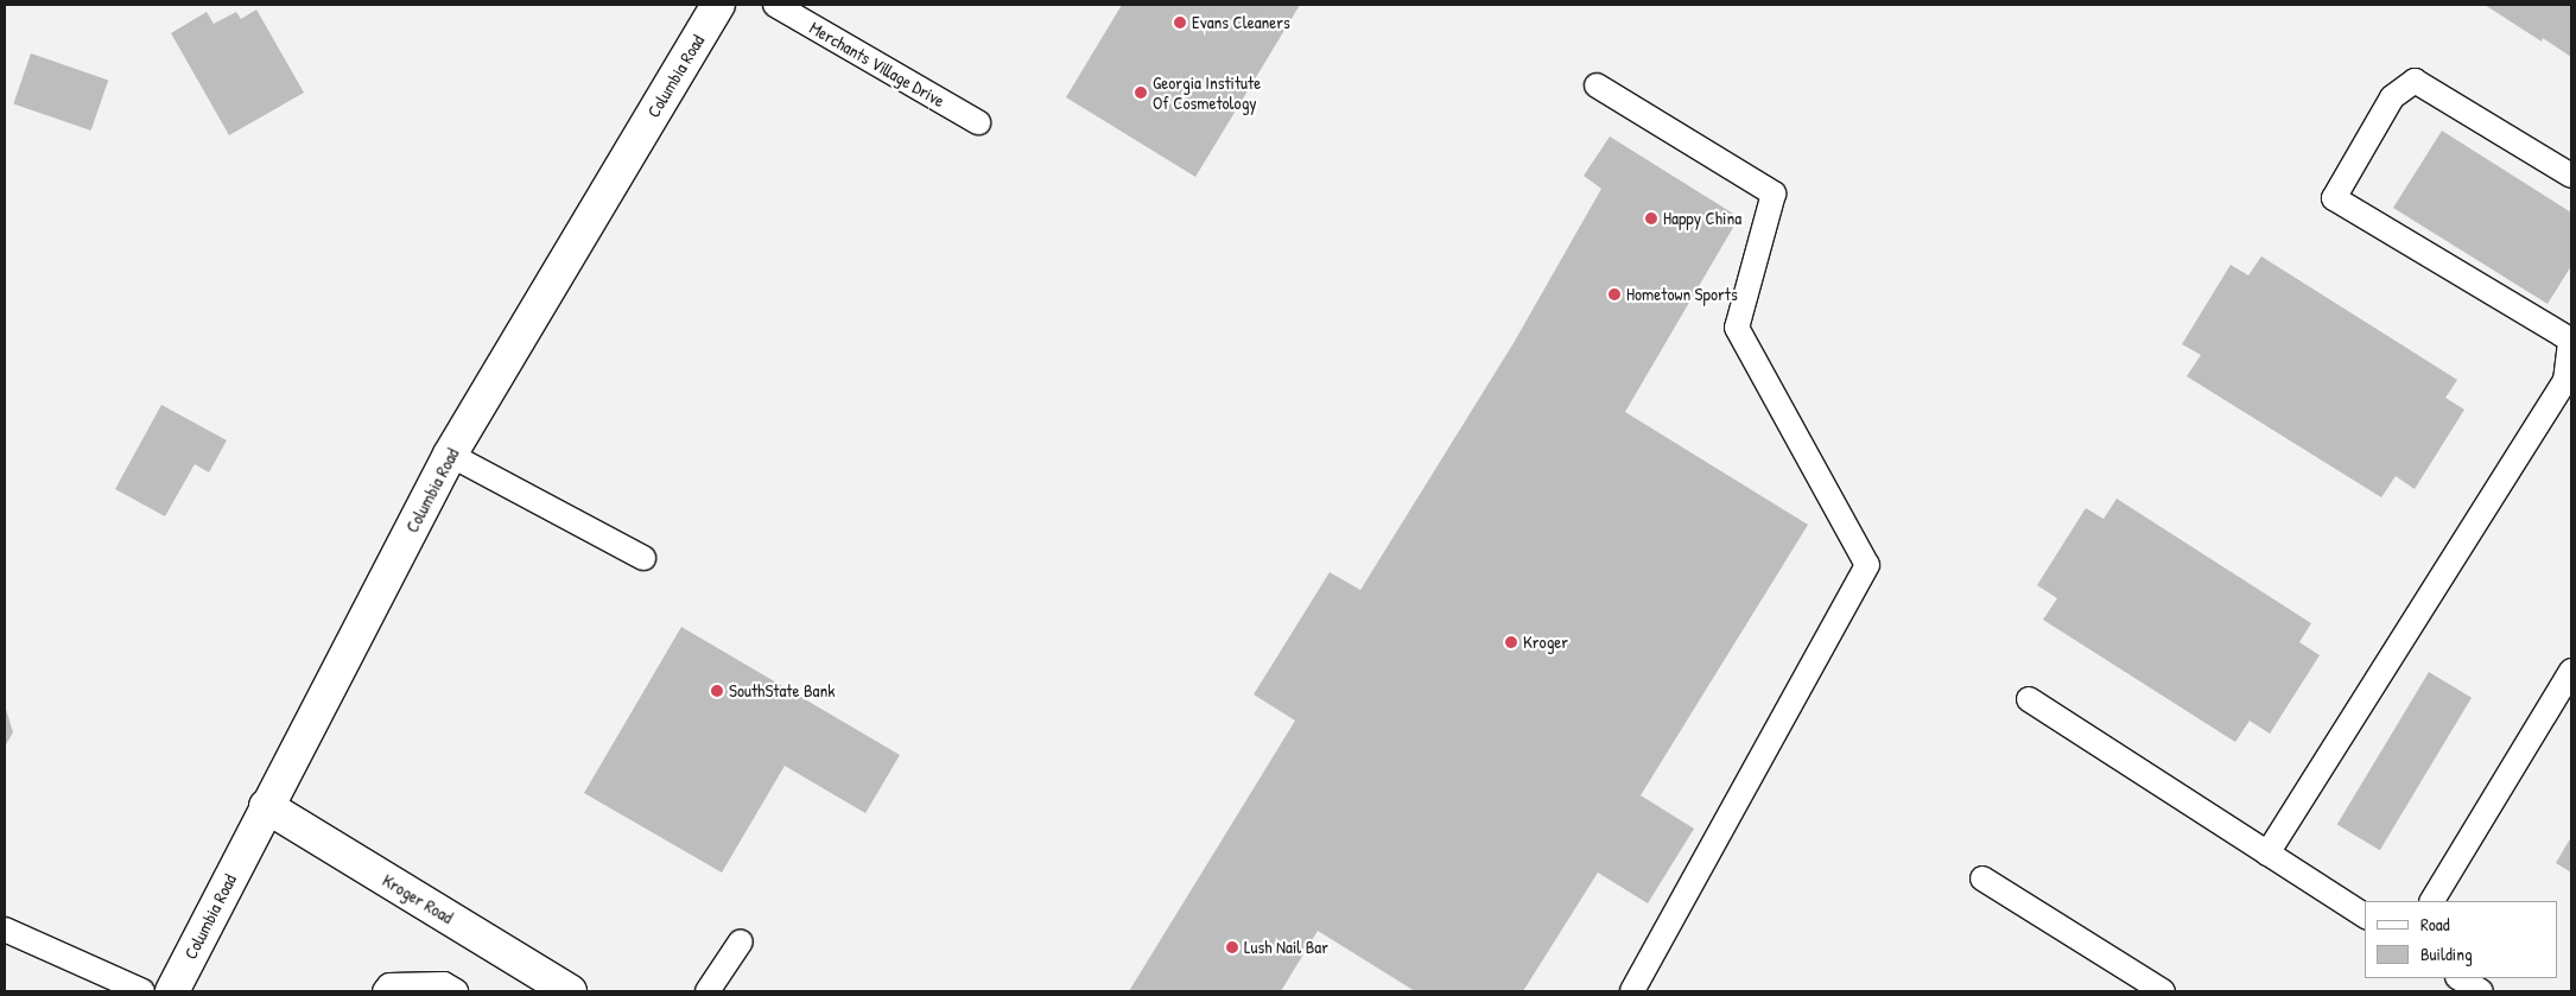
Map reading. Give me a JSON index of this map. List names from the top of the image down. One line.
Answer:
{"streets":{"main road":["Columbia Road","Kroger Road"],"lane":["Merchants Village Drive"]},"crossings":[["Columbia Road","Kroger Road"]],"places":["Evans Cleaners","Georgia Institute Of Cosmetology","Happy China","Hometown Sports","Kroger","SouthState Bank","Lush Nail Bar"],"legend":["Road","Building"]}
